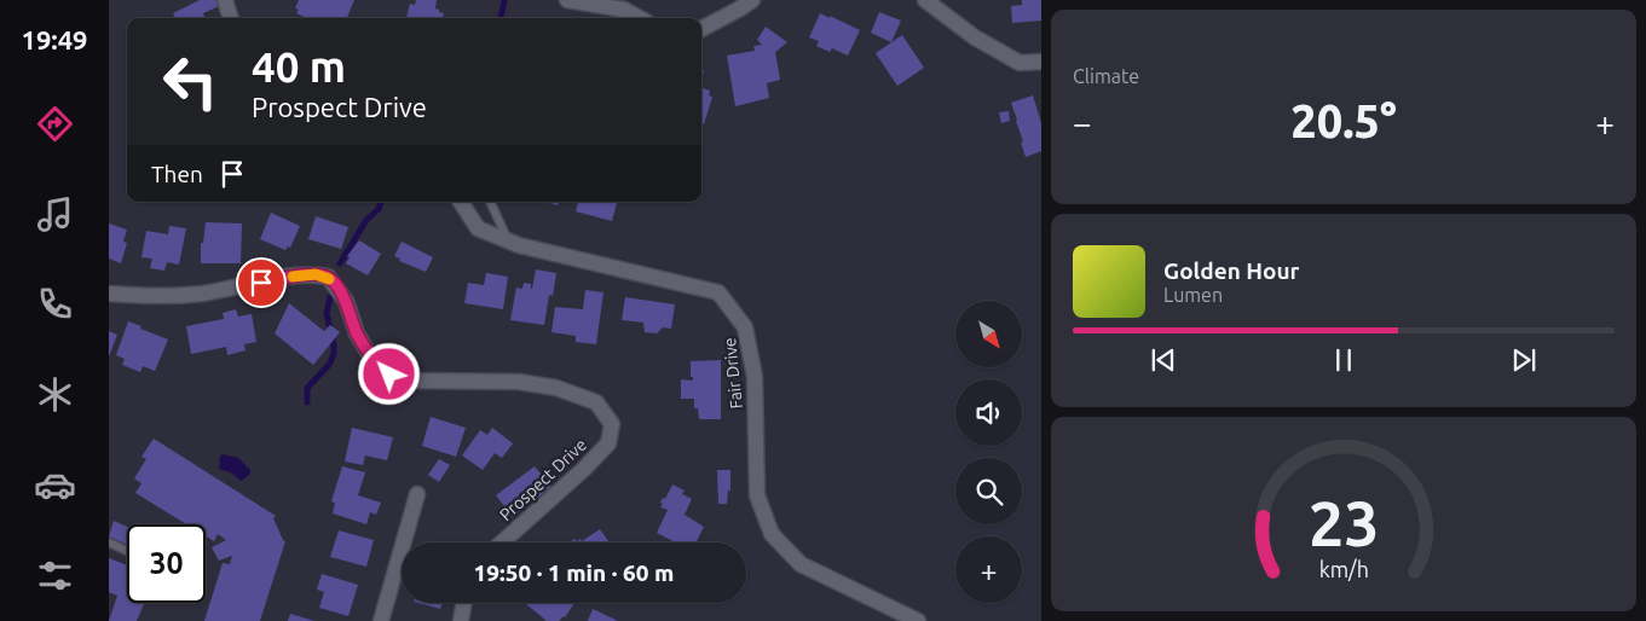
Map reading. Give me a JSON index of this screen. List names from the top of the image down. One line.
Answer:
{"streets":{"street":["Fair Drive","Prospect Drive"]},"north":"bottom right","page":{"tabs":"19:49","tile":"Climate","turn":["40 m","Prospect Drive"],"heat":["−","20.5°","+"],"then":"Then","song":["Golden Hour","Lumen"],"map_buttons":"+","limit":"30","trip":"19:50 · 1 min · 60 m","gauge":["23","km/h"]}}
